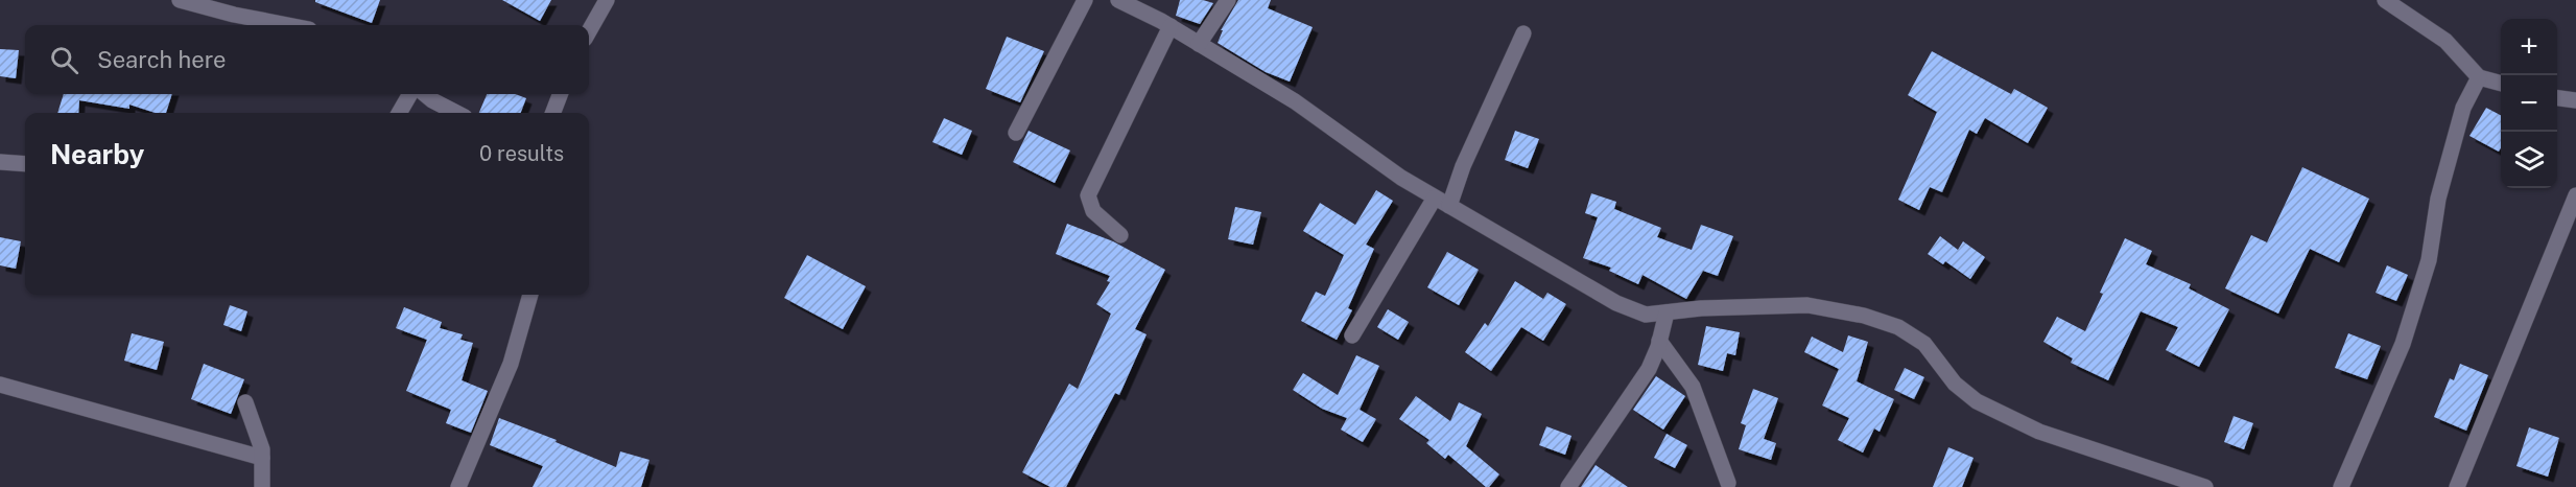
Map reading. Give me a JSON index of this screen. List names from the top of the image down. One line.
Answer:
{"page":{"map_buttons":["+","−"],"search":"Search here","heading":["Nearby","0 results"]}}
